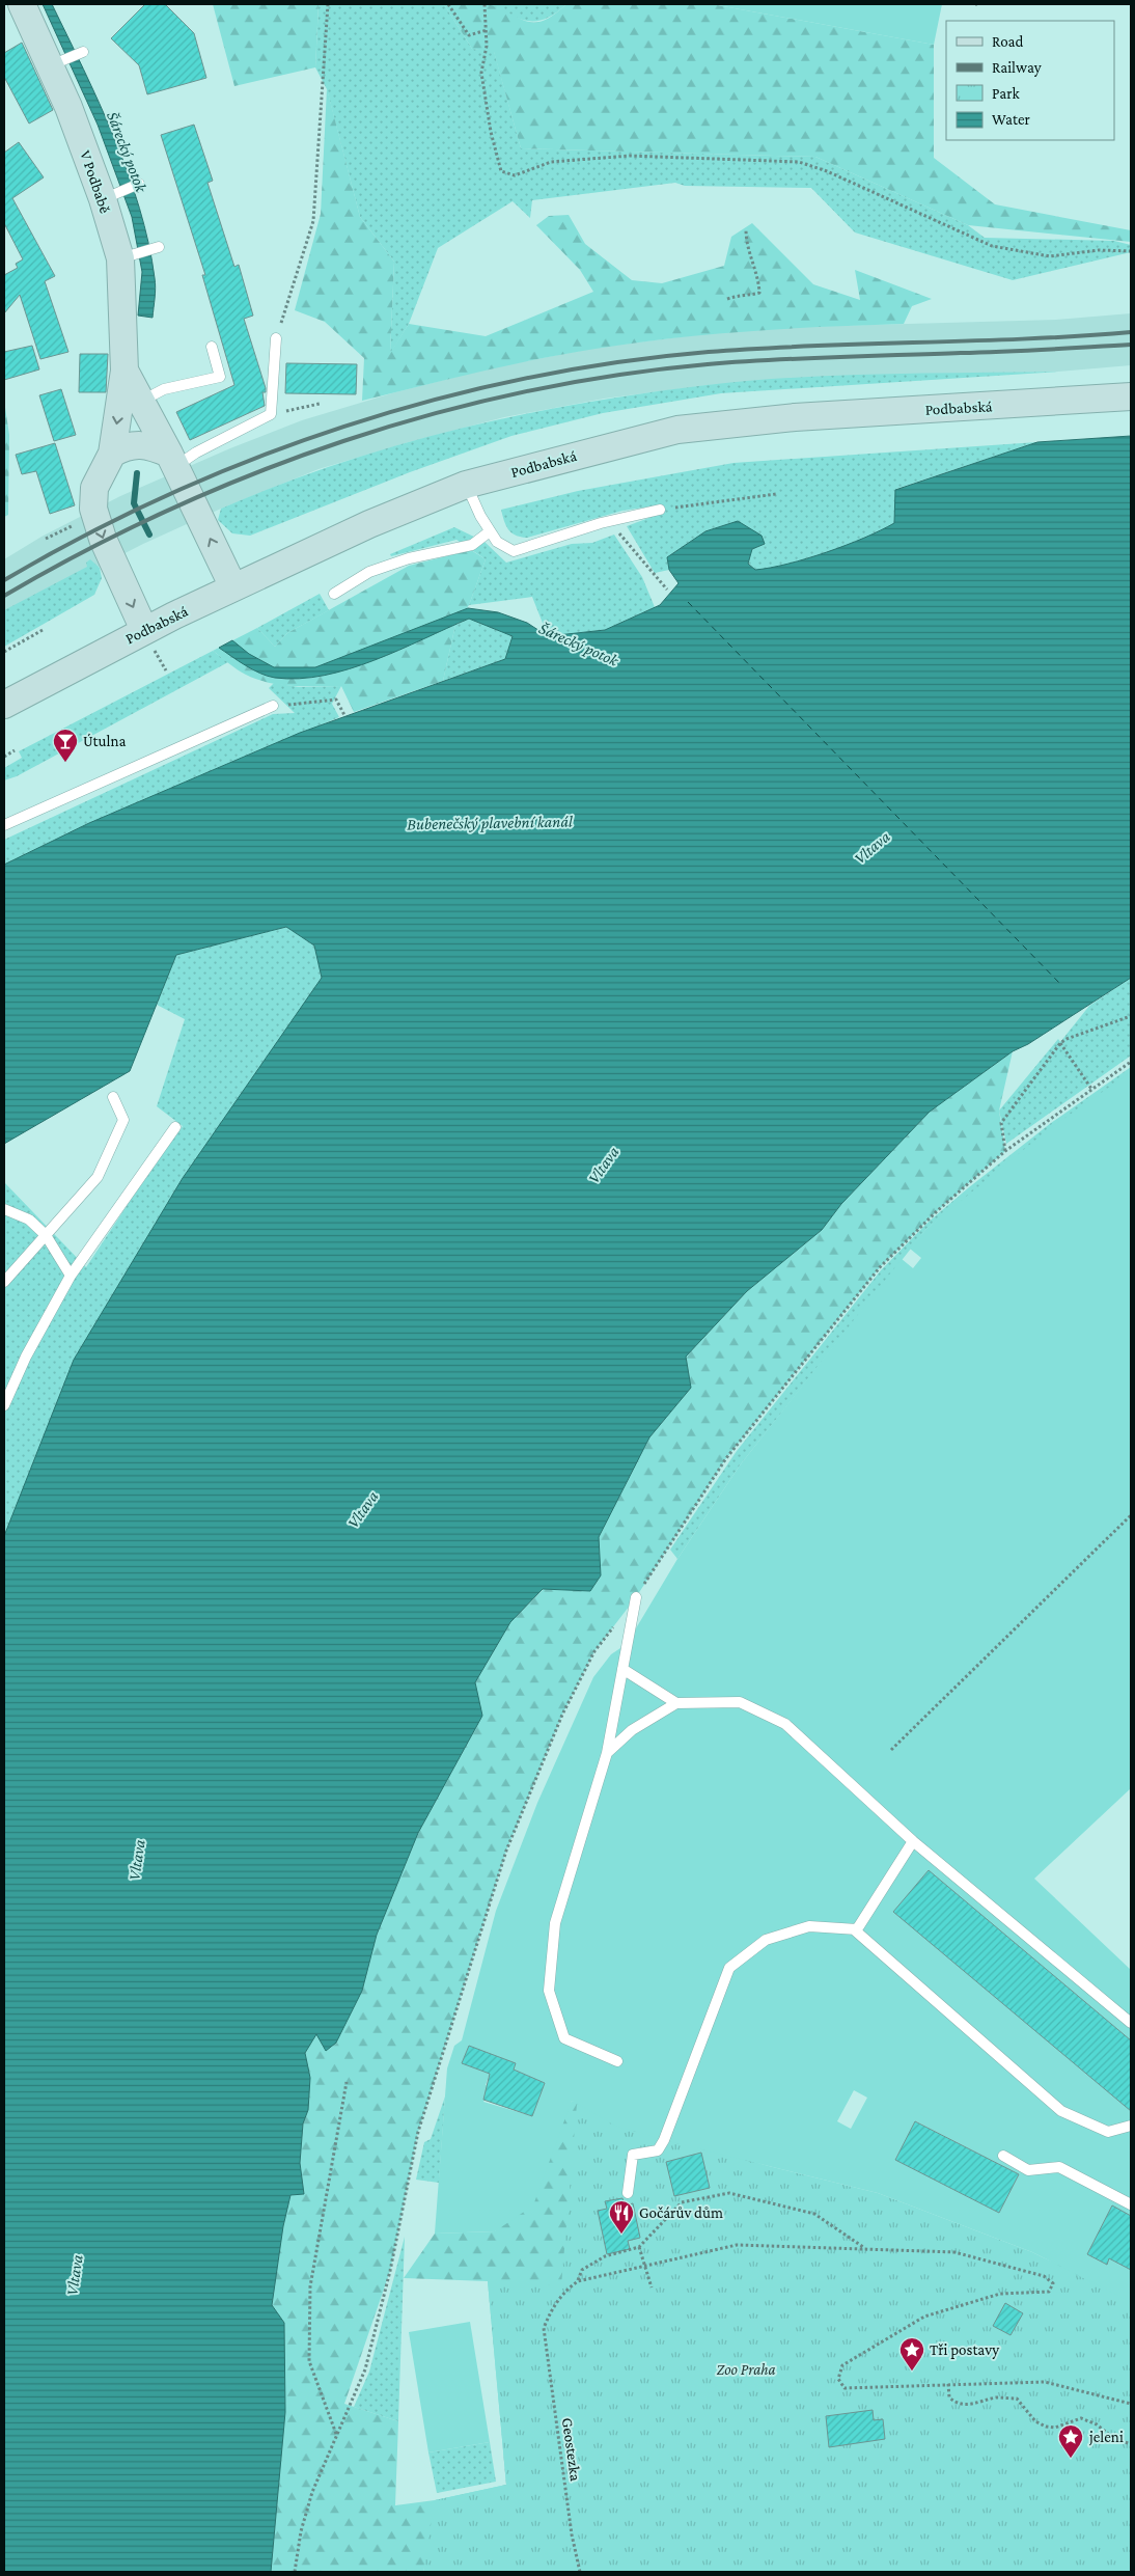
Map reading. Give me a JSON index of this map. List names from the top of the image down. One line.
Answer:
{"streets":{"main road":["V Podbabě","Podbabská"],"path":["Geostezka"]},"crossings":[["V Podbabě","Podbabská"]],"water":["Šárecký potok","Bubenečský plavební kanál","Vltava"],"parks":["Zoo Praha"],"places":{"bar":["Útulna"],"restaurant":["Gočárův dům"],"place":["Tři postavy","jeleni"]},"legend":["Road","Railway","Park","Water"]}
